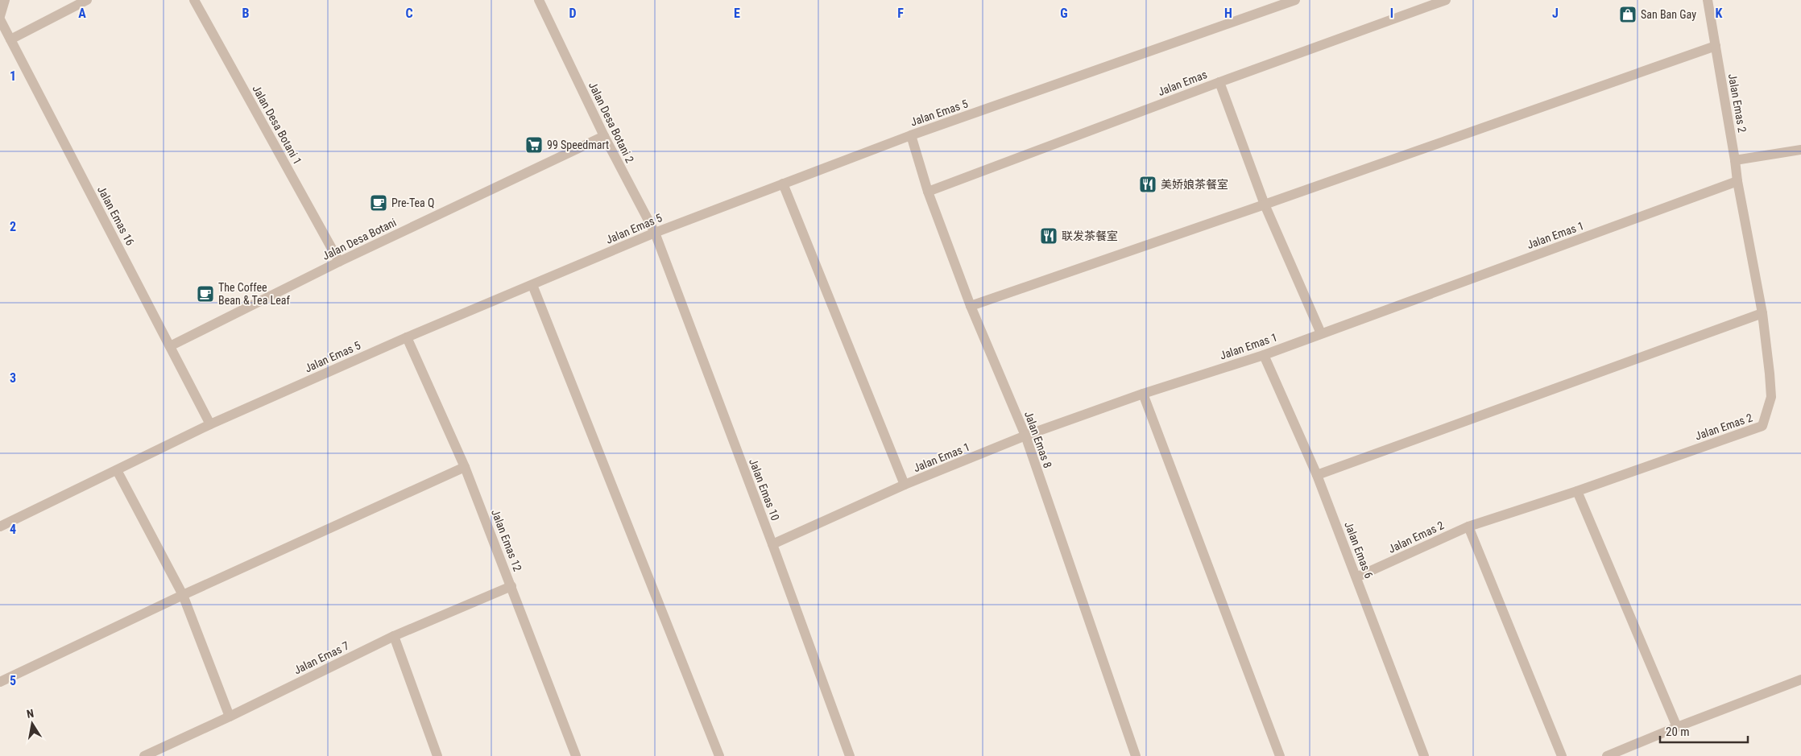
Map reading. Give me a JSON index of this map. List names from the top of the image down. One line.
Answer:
{"streets":{"street":["Jalan Emas","Jalan Emas 2","Jalan Emas 5","Jalan Desa Botani 2","Jalan Desa Botani 1","Jalan Emas 16","Jalan Emas 1","Jalan Desa Botani","Jalan Emas 8","Jalan Emas 10","Jalan Emas 12","Jalan Emas 6","Jalan Emas 7"]},"crossings":[["Jalan Emas","Jalan Emas 8"],["Jalan Emas 2","Jalan Emas 1"],["Jalan Emas 2","Jalan Emas 6"],["Jalan Emas 5","Jalan Desa Botani 2"],["Jalan Emas 5","Jalan Emas 16"],["Jalan Emas 5","Jalan Emas 8"],["Jalan Emas 5","Jalan Emas 10"],["Jalan Emas 5","Jalan Emas 12"],["Jalan Desa Botani 2","Jalan Desa Botani"],["Jalan Desa Botani 2","Jalan Emas 10"],["Jalan Desa Botani 1","Jalan Desa Botani"],["Jalan Emas 16","Jalan Desa Botani"],["Jalan Emas 1","Jalan Emas 8"],["Jalan Emas 1","Jalan Emas 10"],["Jalan Emas 1","Jalan Emas 6"],["Jalan Emas 12","Jalan Emas 7"]],"places":{"shop":["San Ban Gay"],"supermarket":["99 Speedmart"],"restaurant":["美娇娘茶餐室","联发茶餐室"],"cafe":["Pre-Tea Q","The Coffee Bean & Tea Leaf"]},"scale_bar":"20 m","north":"top","grid":{"columns":["A","B","C","D","E","F","G","H","I","J","K"],"rows":["1","2","3","4","5"]}}
